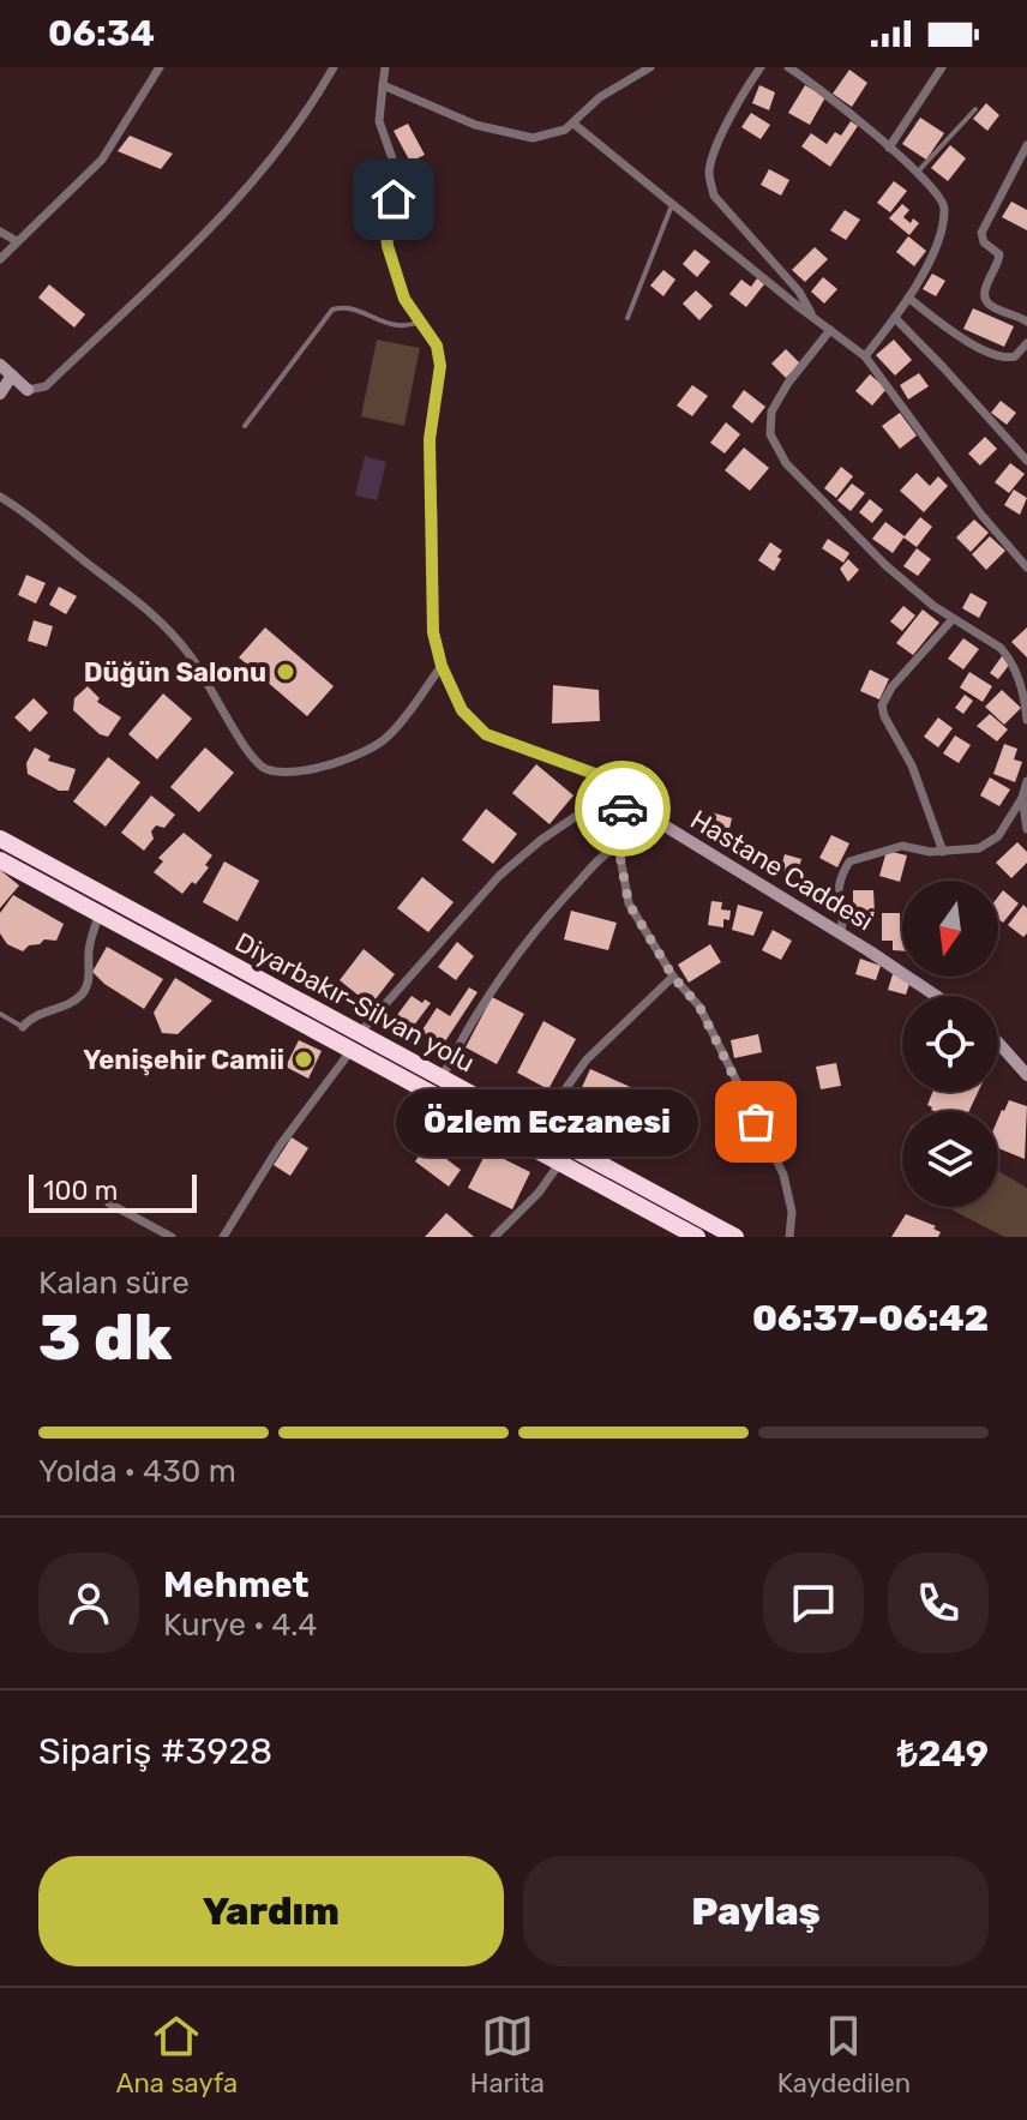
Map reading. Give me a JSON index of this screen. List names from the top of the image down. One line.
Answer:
{"streets":{"highway":["Diyarbakır-Silvan yolu"],"street":["Hastane Caddesi"]},"places":["Düğün Salonu","Yenişehir Camii","Özlem Eczanesi"],"scale_bar":"100 m","north":"bottom","page":{"status":"06:34","bubble":"Özlem Eczanesi","scale":"100 m","heading":["3 dk","Kalan süre","06:37–06:42"],"panel":["Mehmet","Kurye · 4.4","Sipariş #3928","₺249"],"bar":"Yolda · 430 m","buttons":["Yardım","Paylaş"],"tabs":["Ana sayfa","Harita","Kaydedilen"]}}
